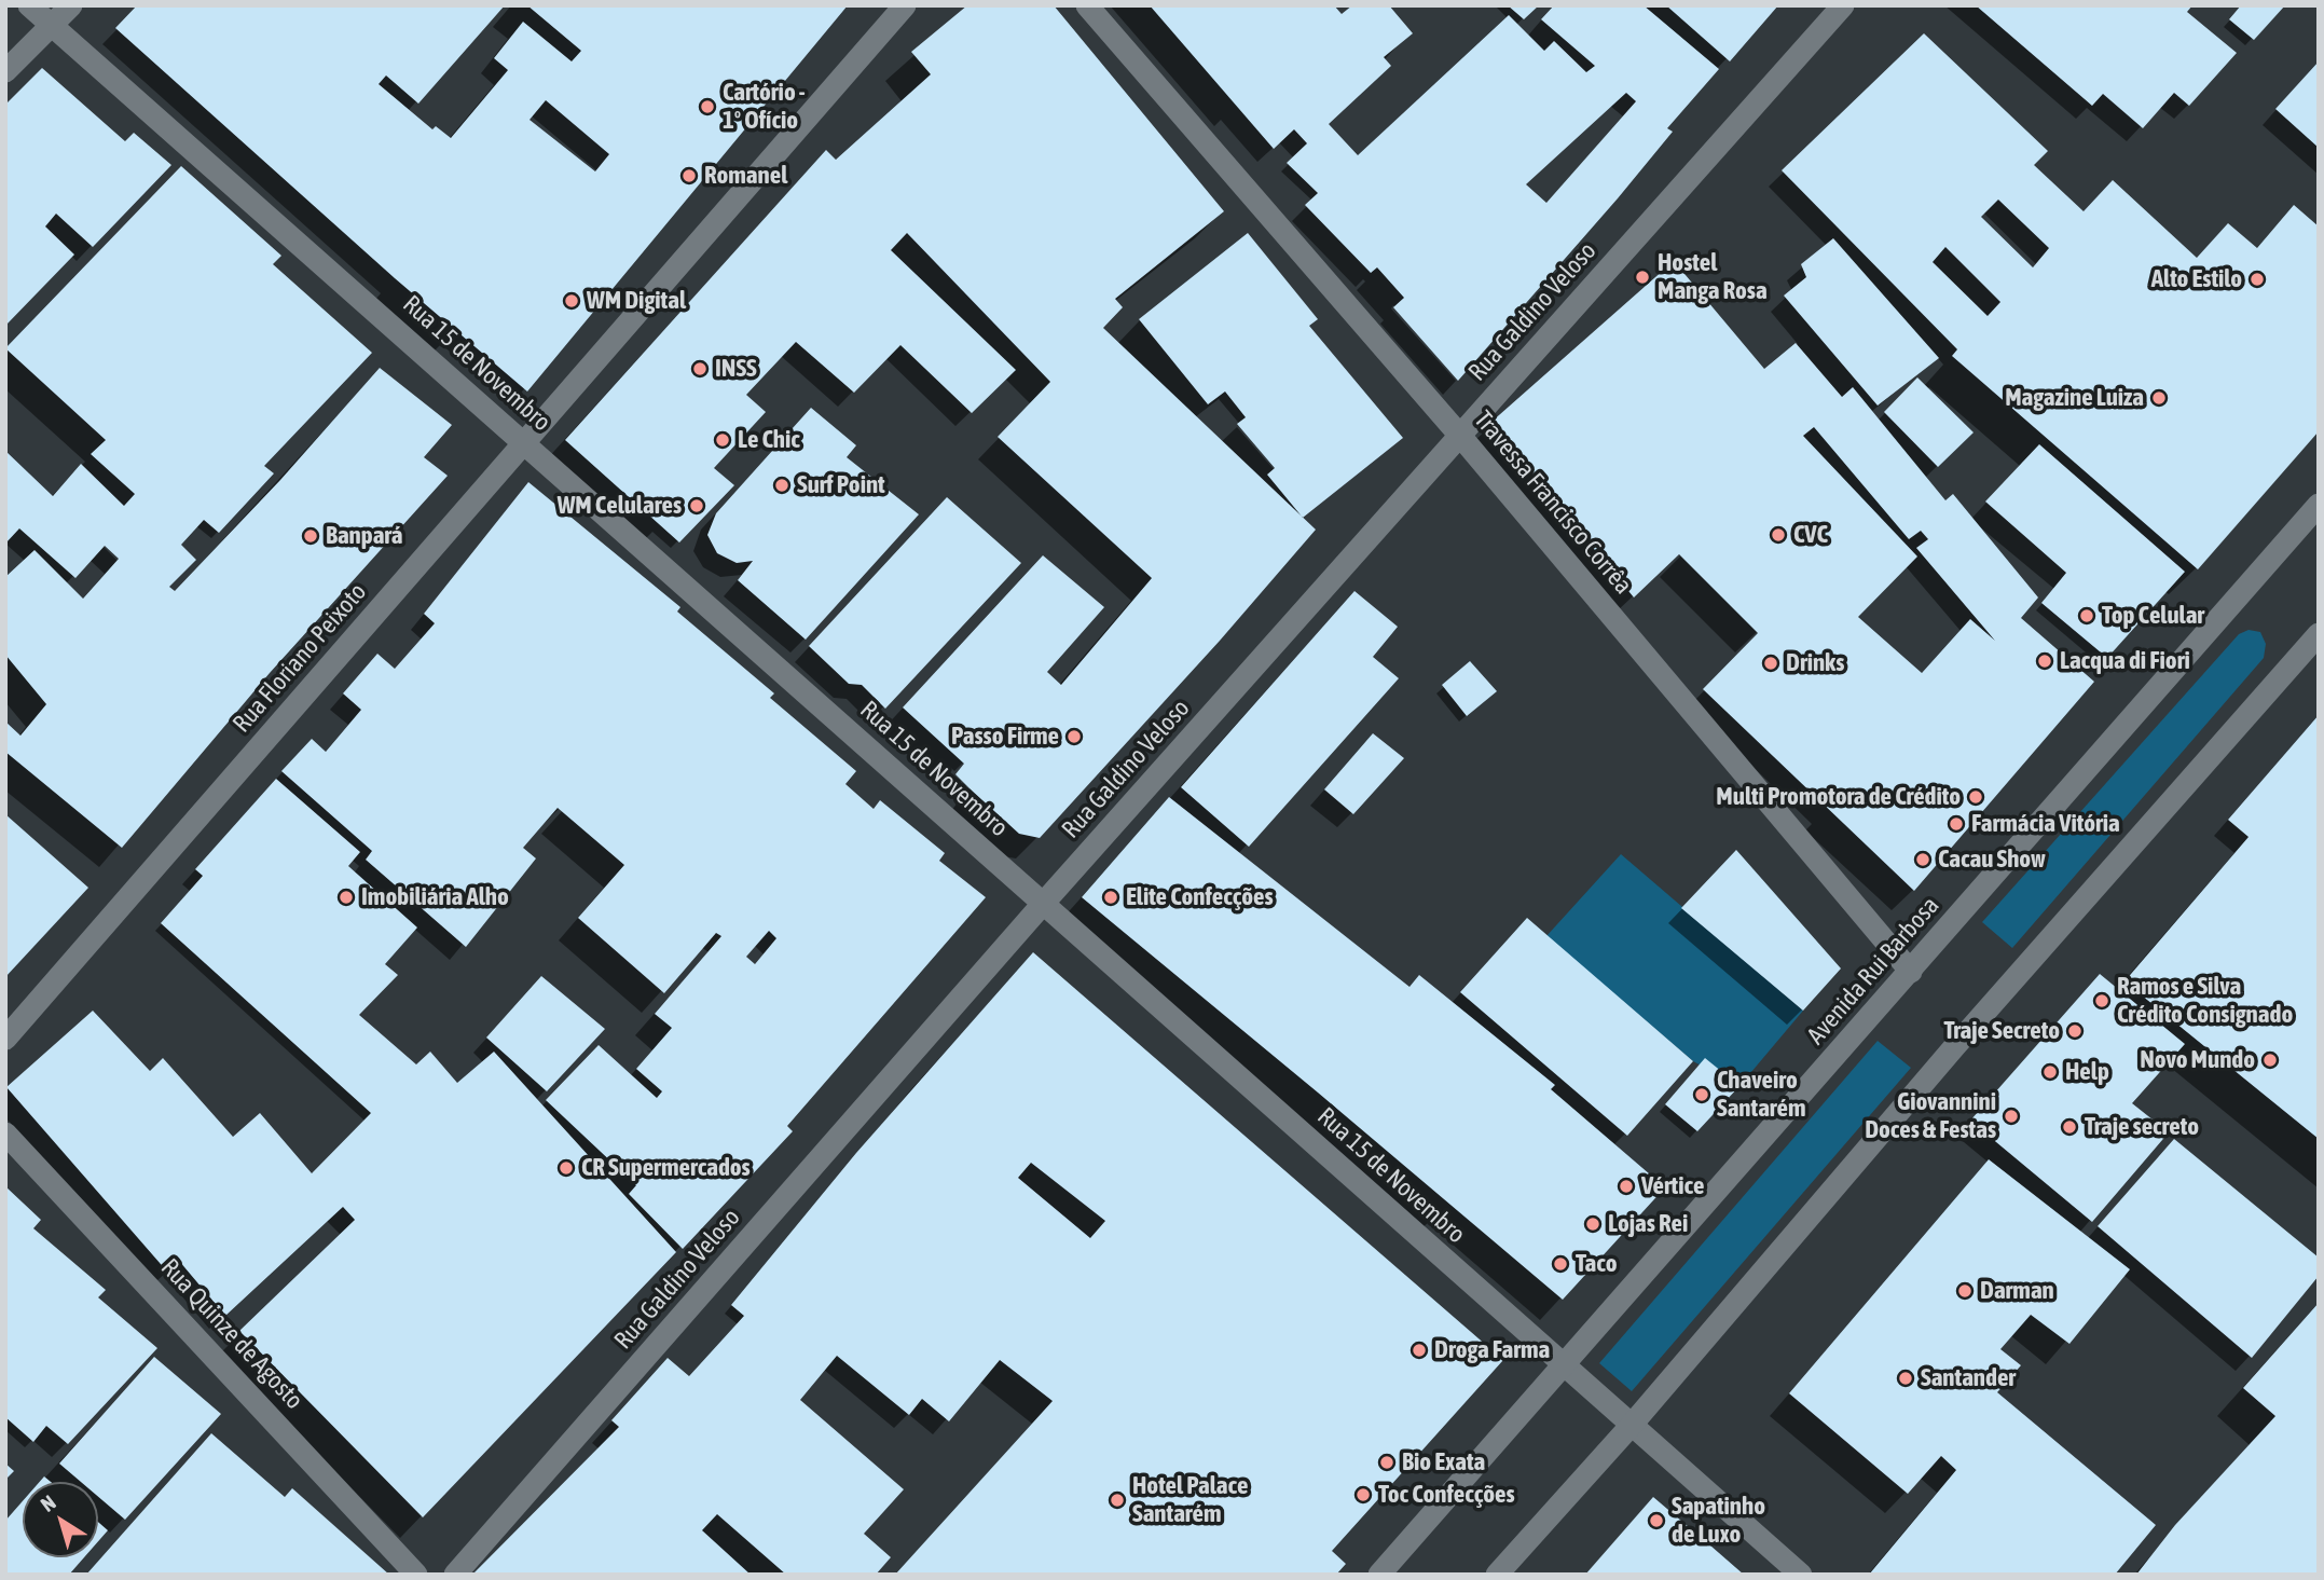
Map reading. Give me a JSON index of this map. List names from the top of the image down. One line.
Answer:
{"streets":{"street":["Rua Galdino Veloso","Rua 15 de Novembro","Travessa Francisco Corrêa","Rua Floriano Peixoto","Avenida Rui Barbosa","Rua Quinze de Agosto"]},"crossings":[["Rua Galdino Veloso","Rua 15 de Novembro"],["Rua Galdino Veloso","Travessa Francisco Corrêa"],["Rua 15 de Novembro","Rua Floriano Peixoto"],["Rua 15 de Novembro","Avenida Rui Barbosa"],["Travessa Francisco Corrêa","Avenida Rui Barbosa"]],"places":["Cartório - 1° Ofício","Romanel","Hostel Manga Rosa","Alto Estilo","WM Digital","INSS","Magazine Luiza","Le Chic","Surf Point","WM Celulares","CVC","Banpará","Top Celular","Lacqua di Fiori","Drinks","Passo Firme","Multi Promotora de Crédito","Farmácia Vitória","Cacau Show","Imobiliária Alho","Elite Confecções","Ramos e Silva Crédito Consignado","Traje Secreto","Novo Mundo","Help","Chaveiro Santarém","Giovannini Doces & Festas","Traje secreto","CR Supermercados","Vértice","Lojas Rei","Taco","Darman","Droga Farma","Santander","Bio Exata","Toc Confecções","Hotel Palace Santarém","Sapatinho de Luxo"],"north":"top left"}
